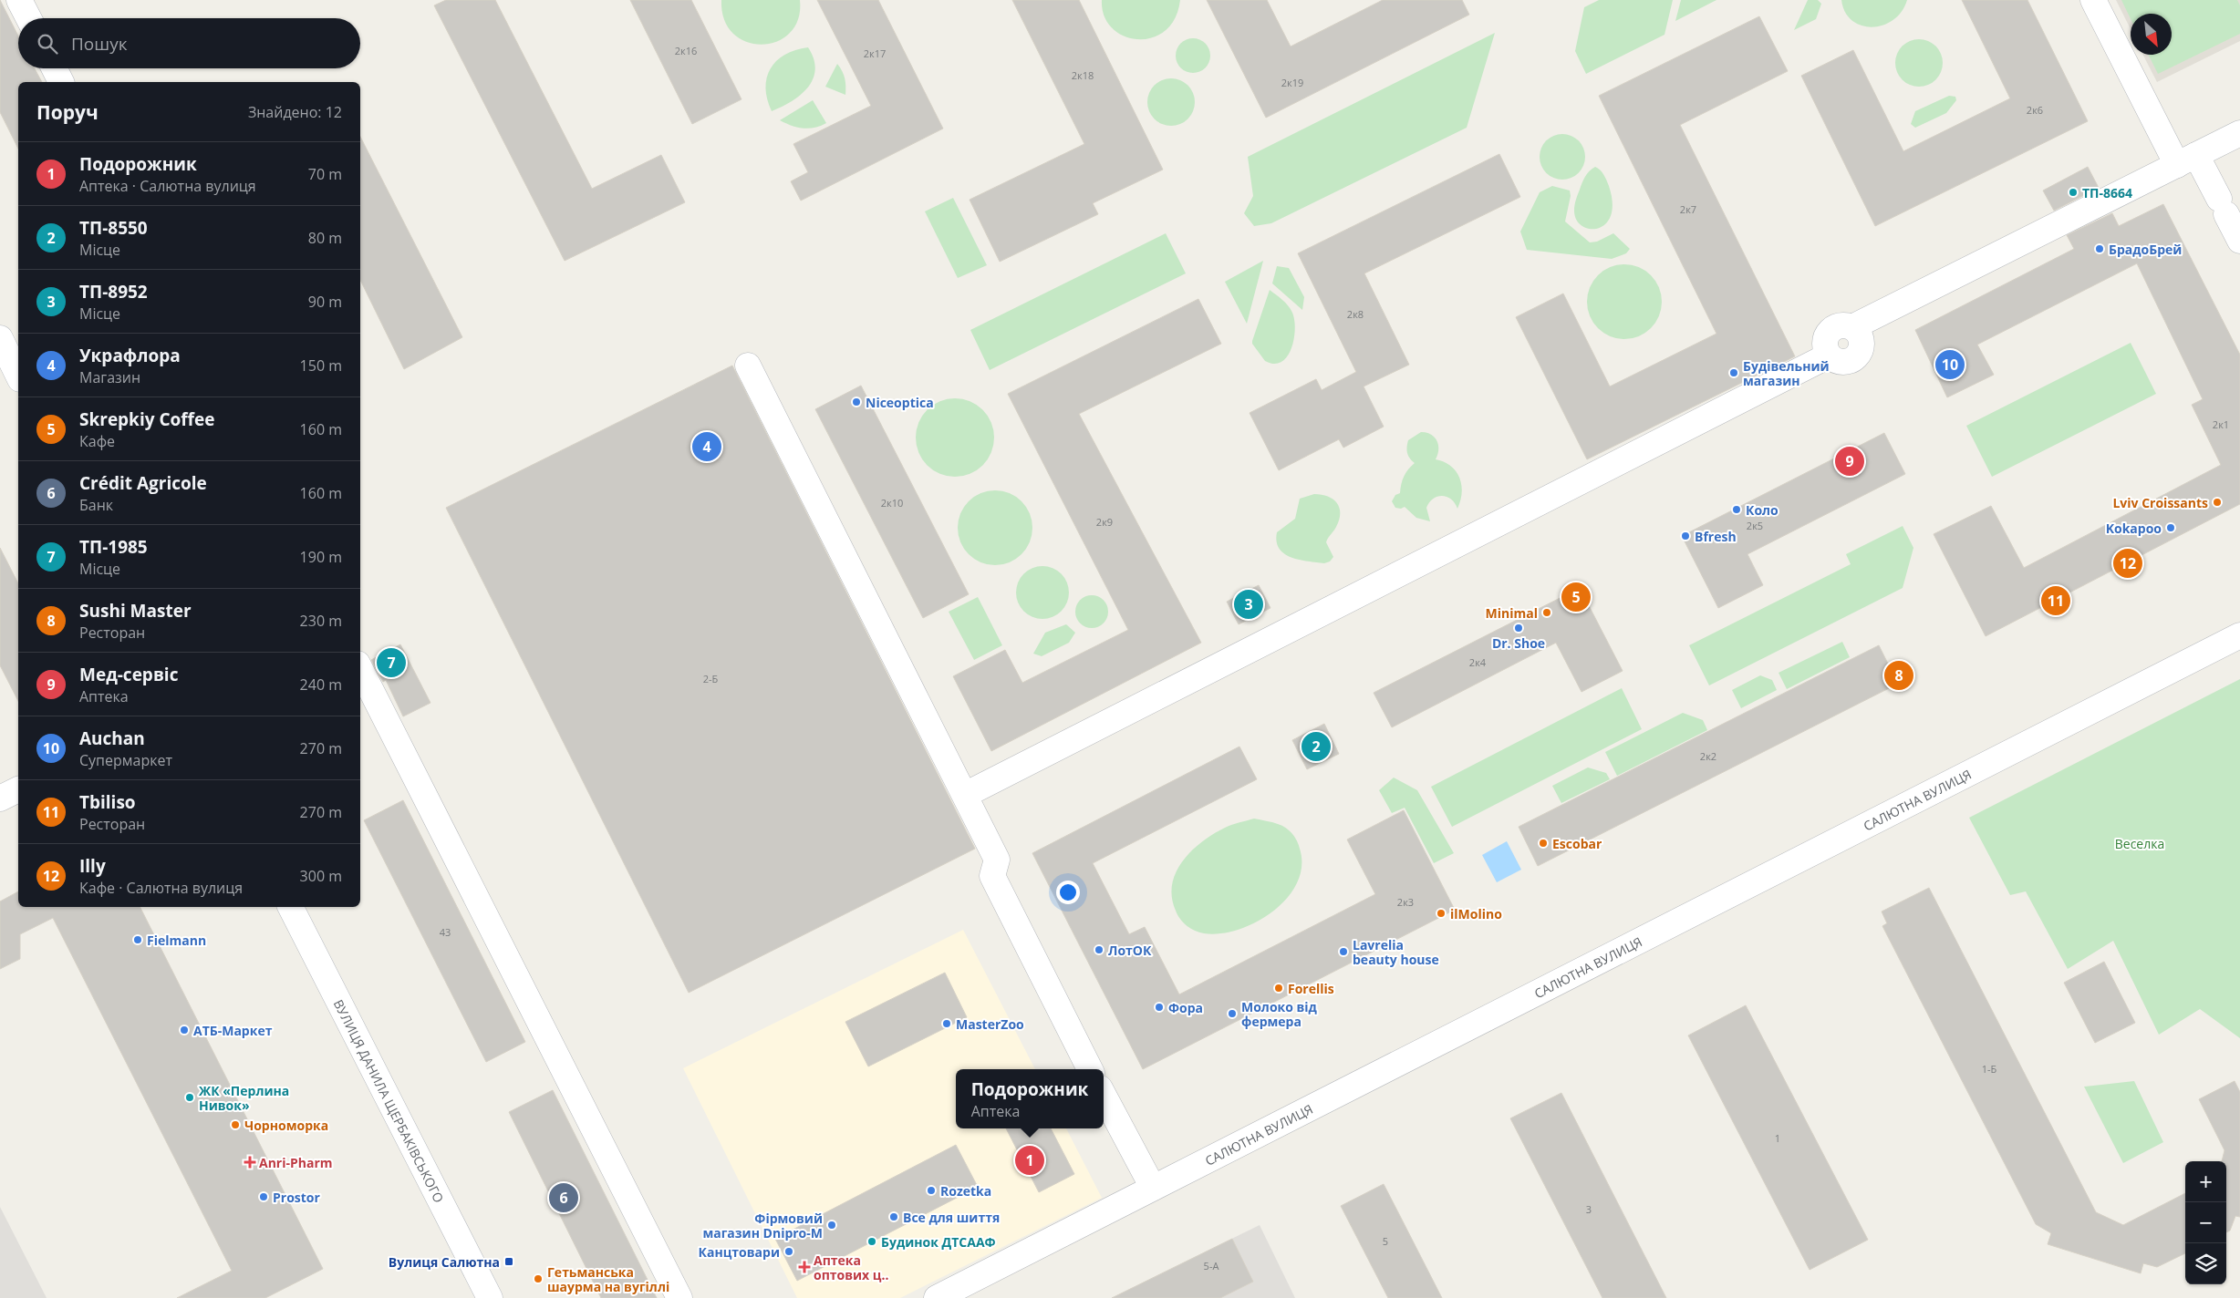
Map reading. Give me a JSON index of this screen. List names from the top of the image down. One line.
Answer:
{"streets":{"street":["САЛЮТНА ВУЛИЦЯ","ВУЛИЦЯ ДАНИЛА ЩЕРБАКІВСЬКОГО"]},"parks":["Веселка"],"places":{"other":["ТП-8664","БрадоБрей","Будівельний магазин","Niceoptica","Lviv Croissants","Коло","Kokapoo","Bfresh","Minimal","Dr. Shoe","Escobar","ilMolino","Fielmann","ЛотОК","Lavrelia beauty house","Forellis","Фора","Молоко від фермера","MasterZoo","АТБ-Маркет","ЖК «Перлина Нивок»","Чорноморка","Rozetka","Prostor","Все для шиття","Фірмовий магазин Dnipro-M","Будинок ДТСААФ","Канцтовари","Гетьманська шаурма на вугіллі"],"health":["Anri-Pharm","Аптека оптових ц.."],"transit":["Вулиця Салютна"]},"house_numbers":["2к16","2к17","2к18","2к19","2к6","2к7","2к8","2к1","2к10","2к9","2к5","2к4","2-Б","2к2","2к3","43","1-Б","1","3","5","5-А"],"north":"bottom right","page":{"search":"Пошук","heading":["Поруч","Знайдено: 12"],"list":[{"mark":"1","name":"Подорожник","note":"Аптека · Салютна вулиця","value":"70 m"},{"mark":"2","name":"ТП-8550","note":"Місце","value":"80 m"},{"mark":"3","name":"ТП-8952","note":"Місце","value":"90 m"},{"mark":"4","name":"Украфлора","note":"Магазин","value":"150 m"},{"mark":"5","name":"Skrepkiy Coffee","note":"Кафе","value":"160 m"},{"mark":"6","name":"Crédit Agricole","note":"Банк","value":"160 m"},{"mark":"7","name":"ТП-1985","note":"Місце","value":"190 m"},{"mark":"8","name":"Sushi Master","note":"Ресторан","value":"230 m"},{"mark":"9","name":"Мед-сервіс","note":"Аптека","value":"240 m"},{"mark":"10","name":"Auchan","note":"Супермаркет","value":"270 m"},{"mark":"11","name":"Tbiliso","note":"Ресторан","value":"270 m"},{"mark":"12","name":"Illy","note":"Кафе · Салютна вулиця","value":"300 m"}],"pins":["10","4","9","12","5","11","3","7","8","2","1","6"],"popup":["Подорожник","Аптека"],"map_buttons":["+","−"]}}
